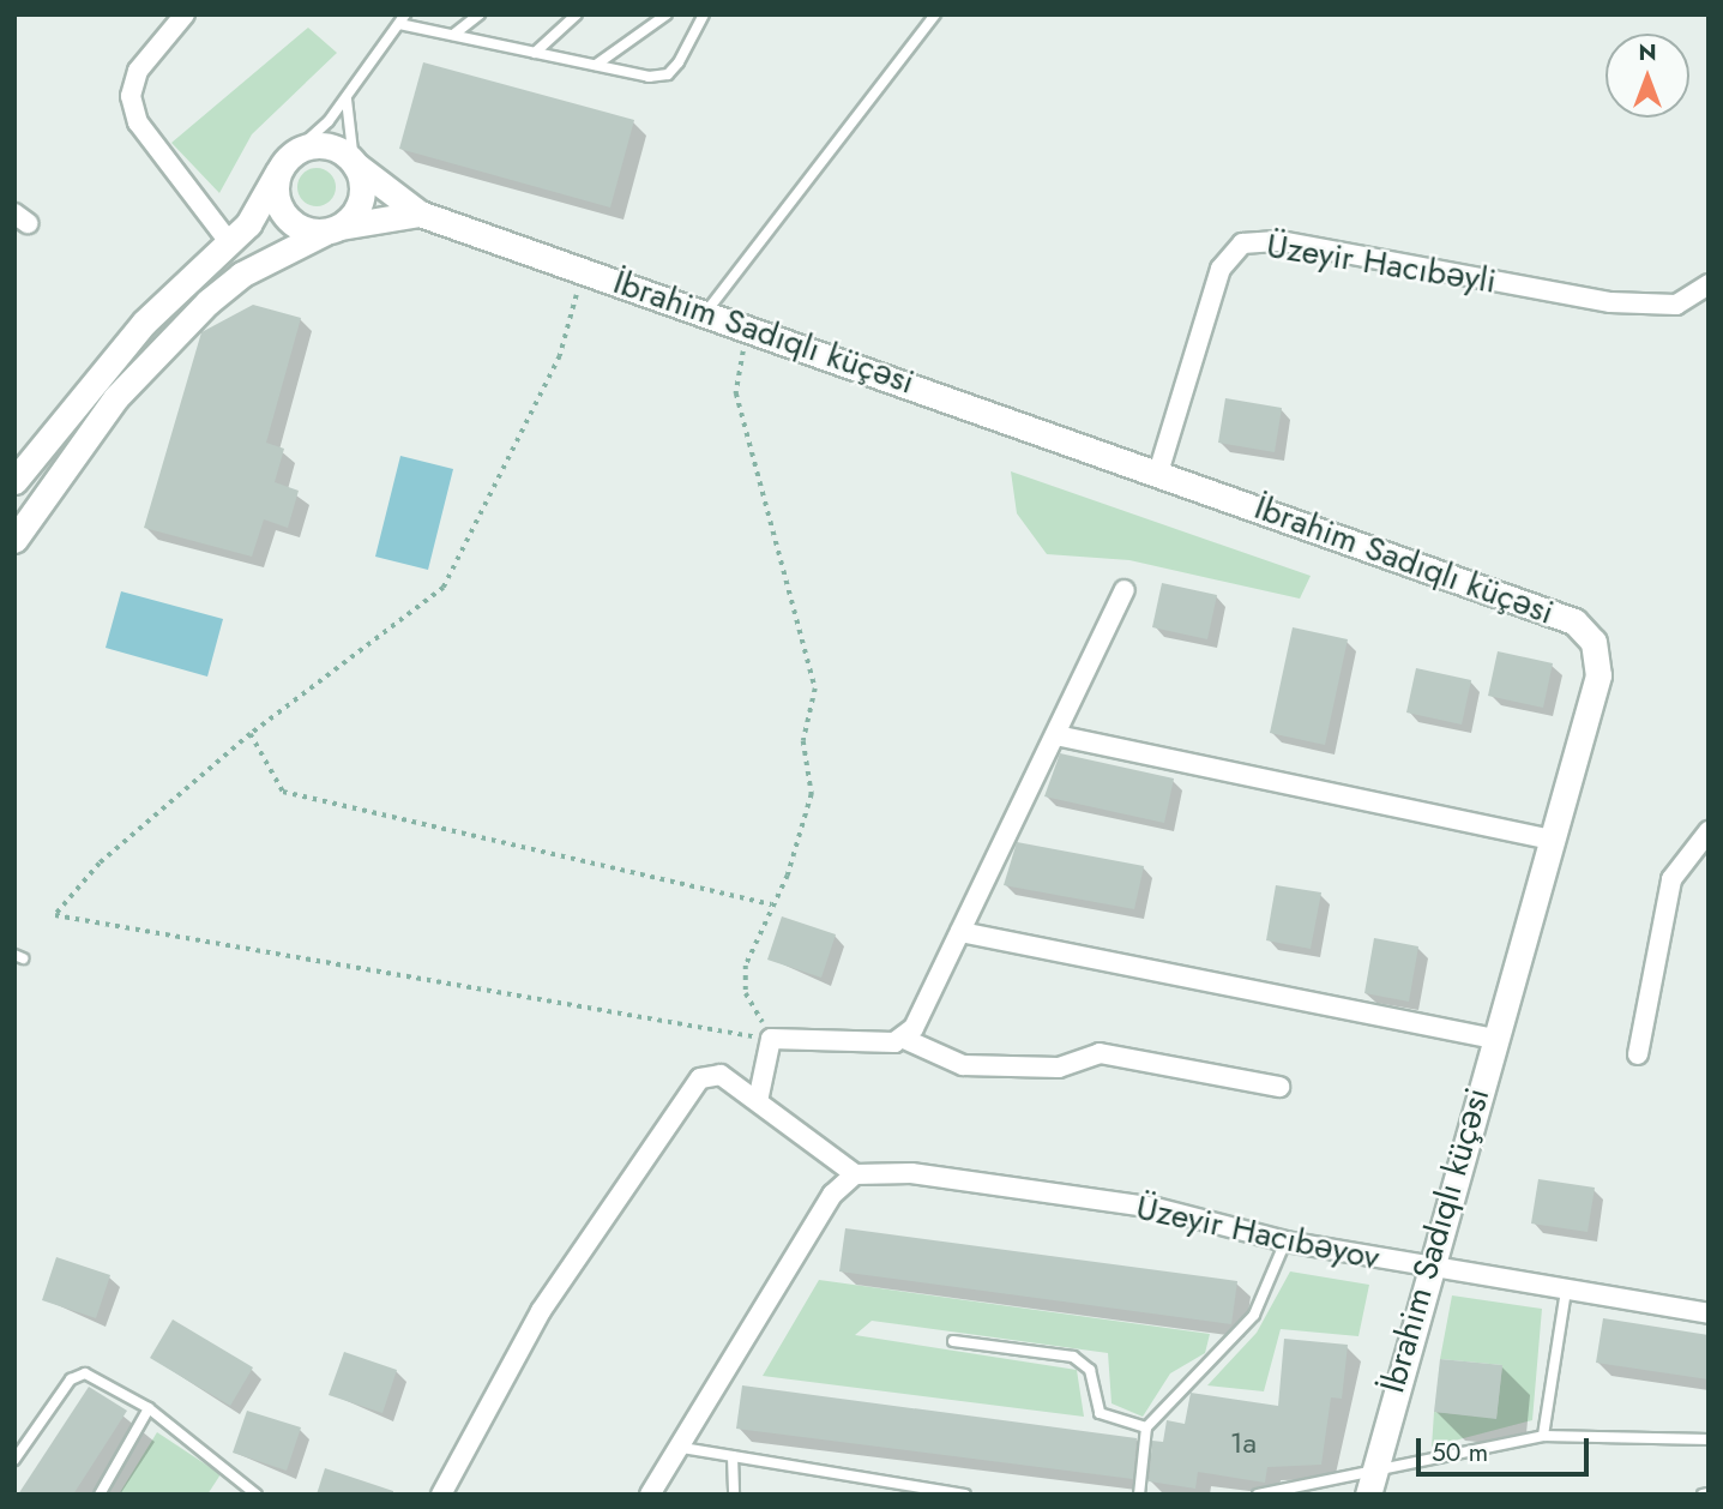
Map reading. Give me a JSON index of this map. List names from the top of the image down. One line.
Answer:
{"streets":{"street":["Üzeyir Hacıbəyli","İbrahim Sadıqlı küçəsi","Üzeyir Hacıbəyov"]},"crossings":[["Üzeyir Hacıbəyli","İbrahim Sadıqlı küçəsi"],["İbrahim Sadıqlı küçəsi","Üzeyir Hacıbəyov"]],"house_numbers":["1a"],"scale_bar":"50 m","north":"top"}
